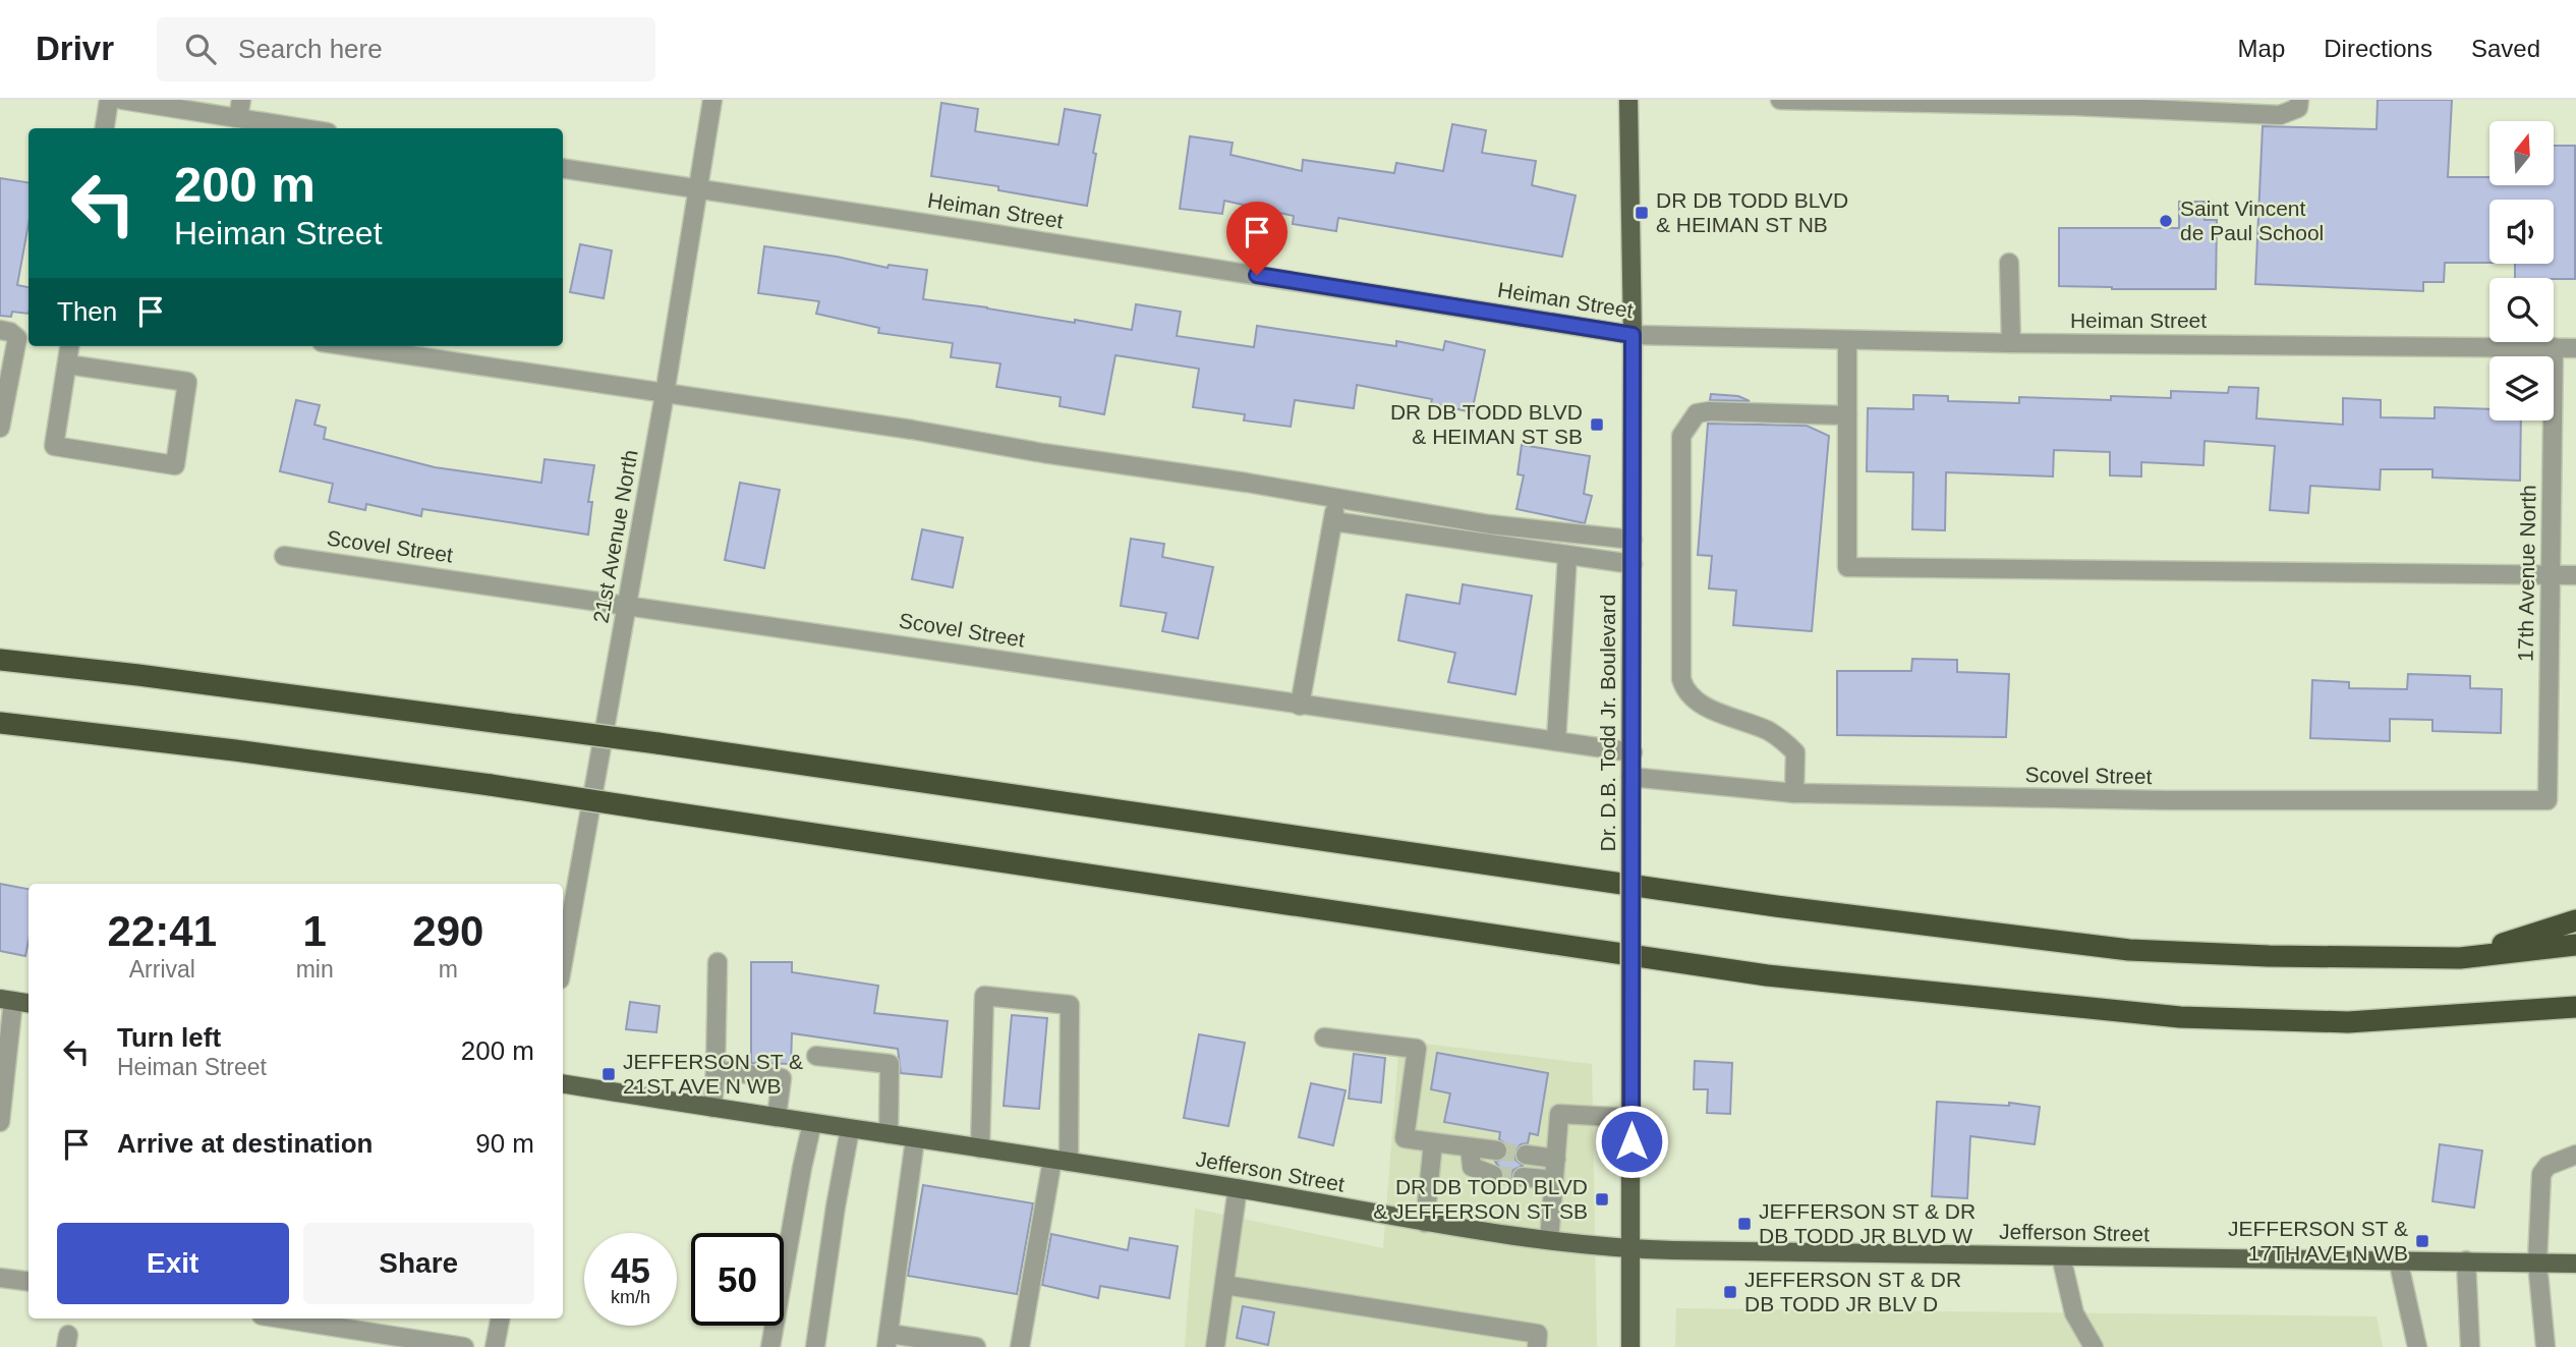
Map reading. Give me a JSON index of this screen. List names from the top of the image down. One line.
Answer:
{"streets":{"main road":["Dr. D.B. Todd Jr. Boulevard","Jefferson Street"],"street":["Heiman Street","21st Avenue North","Scovel Street","17th Avenue North"]},"crossings":[["Heiman Street","21st Avenue North"],["Heiman Street","17th Avenue North"],["Heiman Street","Dr. D.B. Todd Jr. Boulevard"],["21st Avenue North","Scovel Street"],["Scovel Street","17th Avenue North"],["Scovel Street","Dr. D.B. Todd Jr. Boulevard"],["Dr. D.B. Todd Jr. Boulevard","Jefferson Street"]],"places":{"transit":["DR DB TODD BLVD & HEIMAN ST NB","DR DB TODD BLVD & HEIMAN ST SB","JEFFERSON ST & 21ST AVE N WB","DR DB TODD BLVD & JEFFERSON ST SB","JEFFERSON ST & DR DB TODD JR BLVD W","JEFFERSON ST & 17TH AVE N WB","JEFFERSON ST & DR DB TODD JR BLV D"],"other":["Saint Vincent de Paul School"]},"north":"top","page":{"header":"Drivr","search":"Search here","nav":["Map","Directions","Saved"],"turn":["200 m","Heiman Street"],"then":"Then","eta":["22:41","Arrival","1","min","290","m"],"list":[{"name":"Turn left","note":"Heiman Street","value":"200 m"},{"name":"Arrive at destination","value":"90 m"}],"buttons":["Exit","Share"],"speed":"45 km/h","limit":"50"}}
